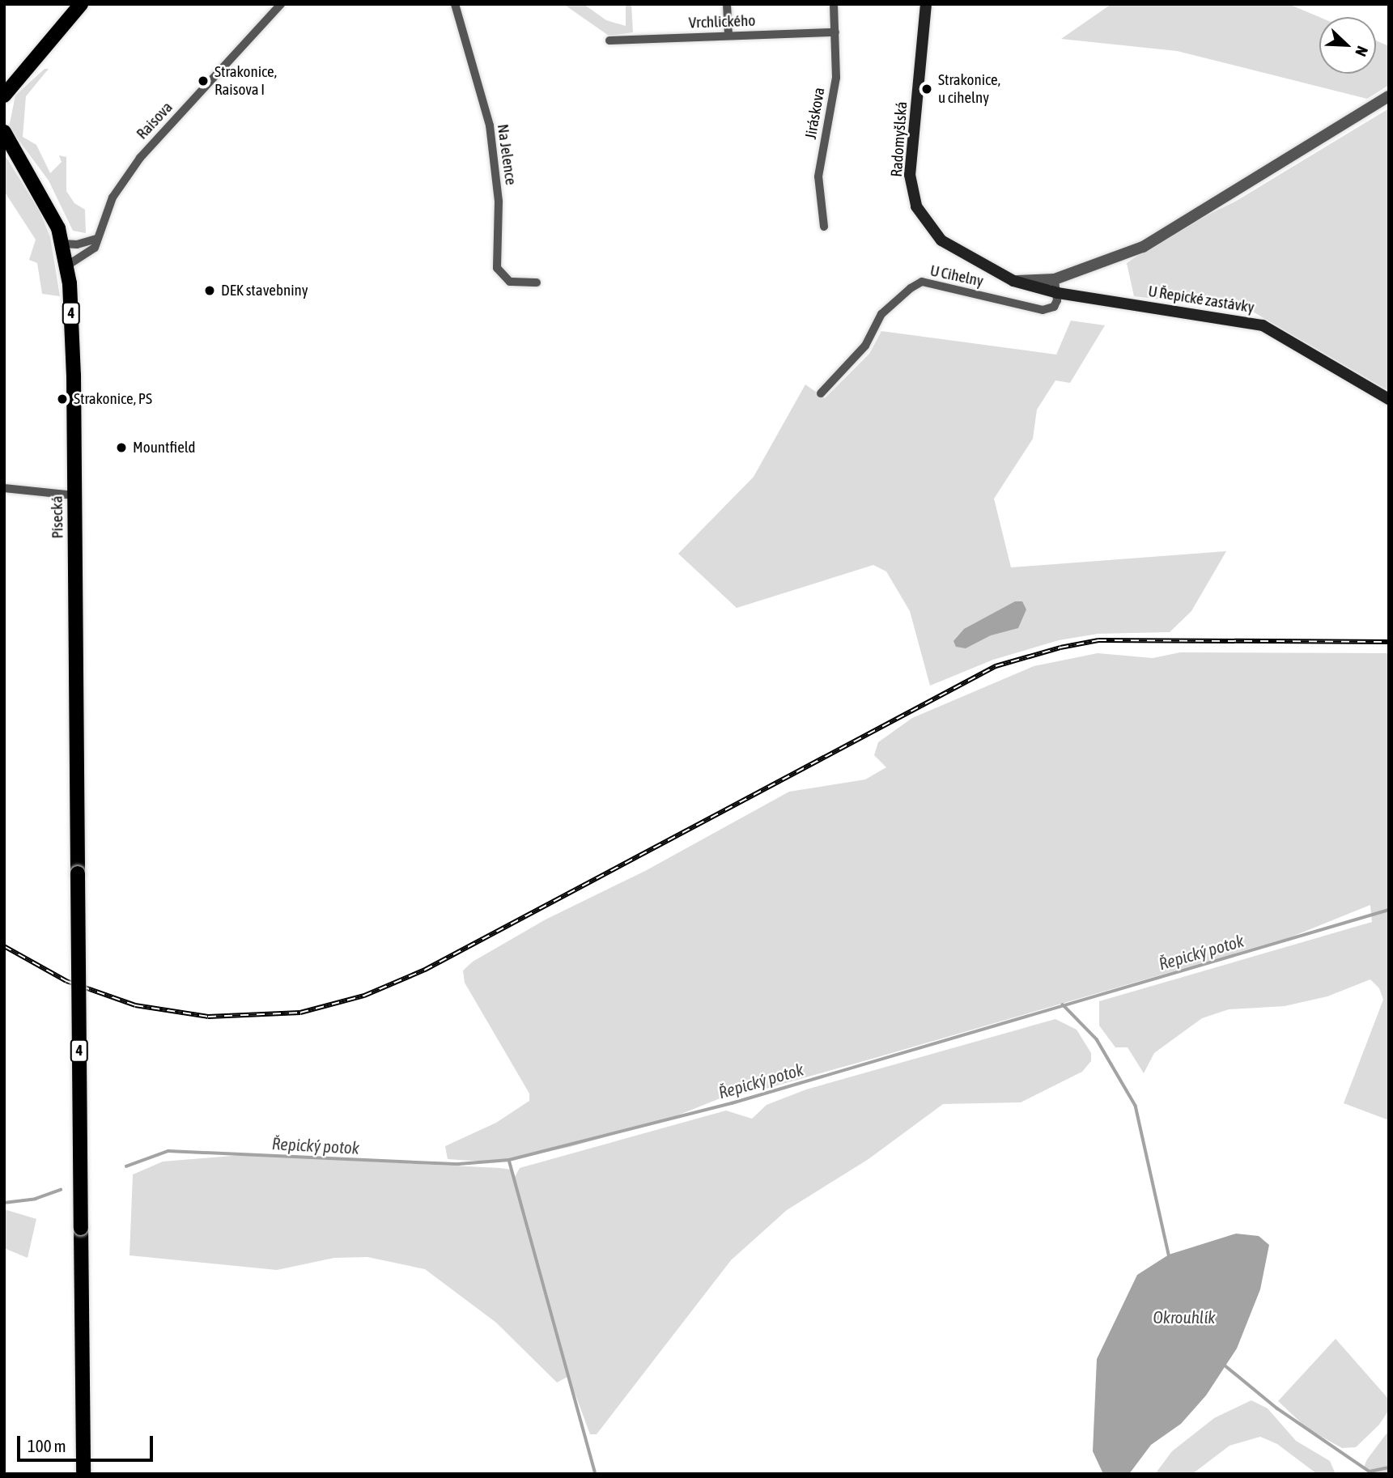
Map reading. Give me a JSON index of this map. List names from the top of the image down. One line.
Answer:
{"streets":{"main road":["Radomyšlská","U Řepické zastávky","4","Písecká"],"street":["Vrchlického","Jiráskova","Raisova","Na Jelence","U Cihelny"]},"crossings":[["Vrchlického","Jiráskova"],["Raisova","Písecká"],["Radomyšlská","U Cihelny"],["Radomyšlská","U Řepické zastávky"],["U Cihelny","U Řepické zastávky"]],"water":["Řepický potok","Okrouhlík"],"places":["Strakonice, Raisova I","Strakonice, u cihelny","DEK stavebniny","Strakonice, PS","Mountfield"],"scale_bar":"100 m","north":"bottom right"}
